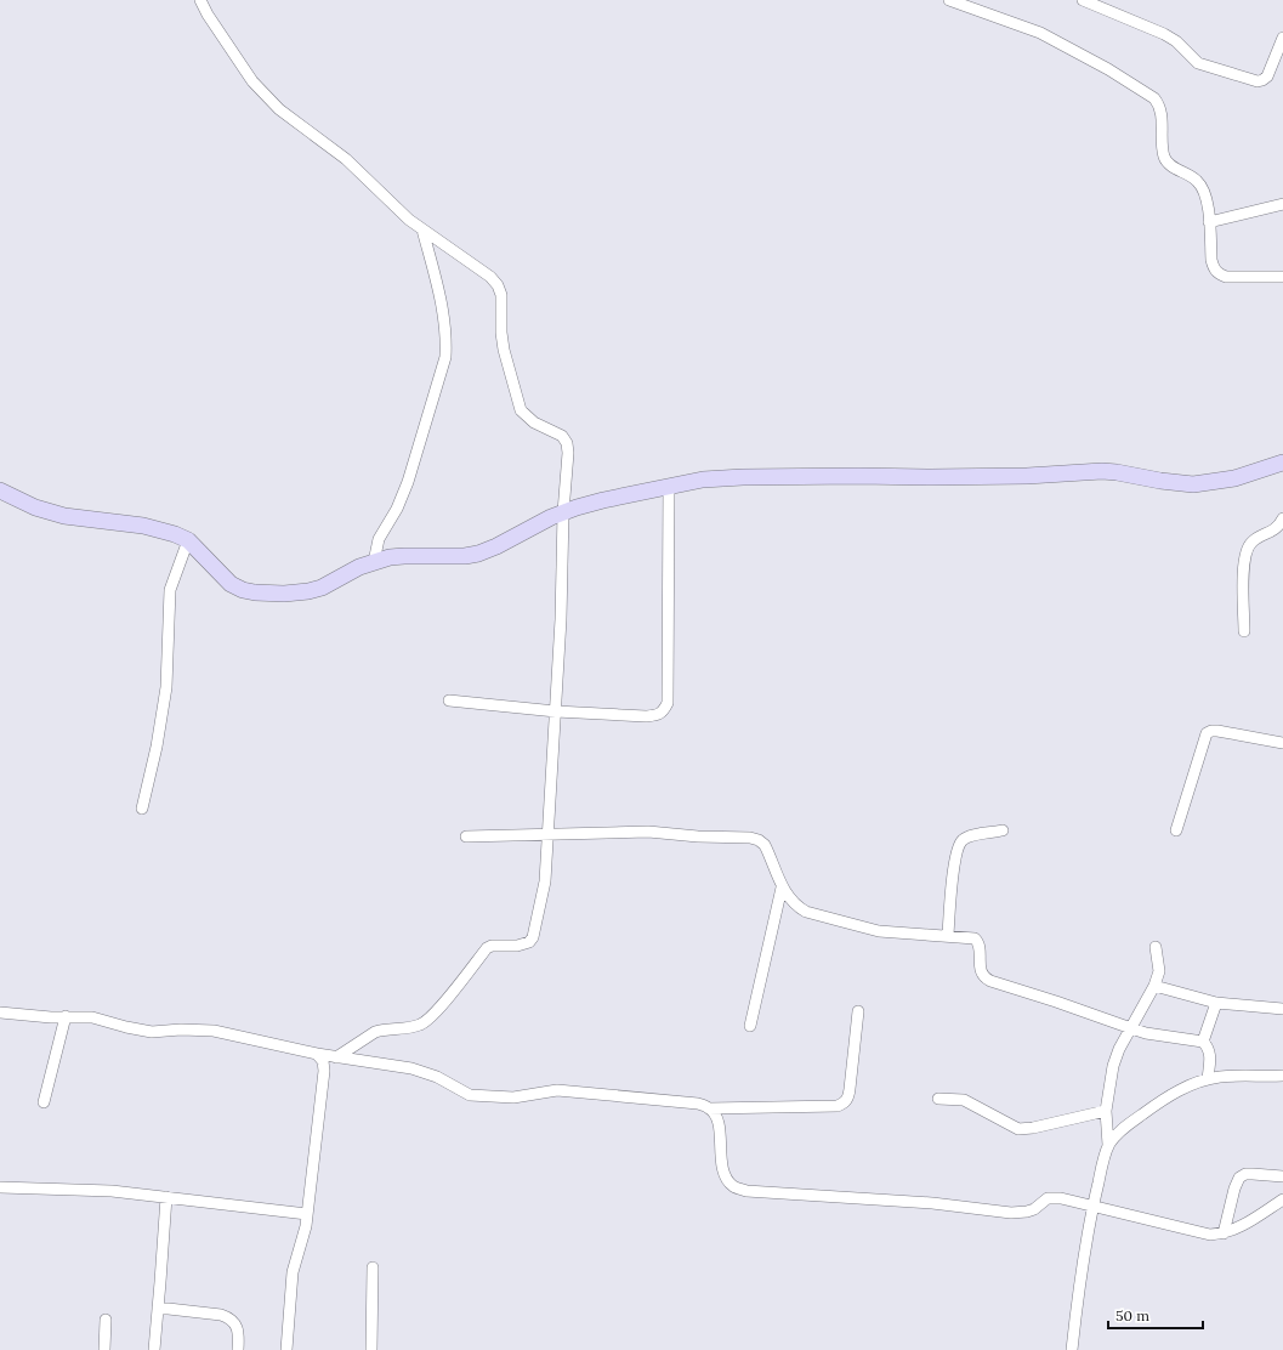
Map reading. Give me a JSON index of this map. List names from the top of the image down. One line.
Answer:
{"scale_bar":"50 m"}
